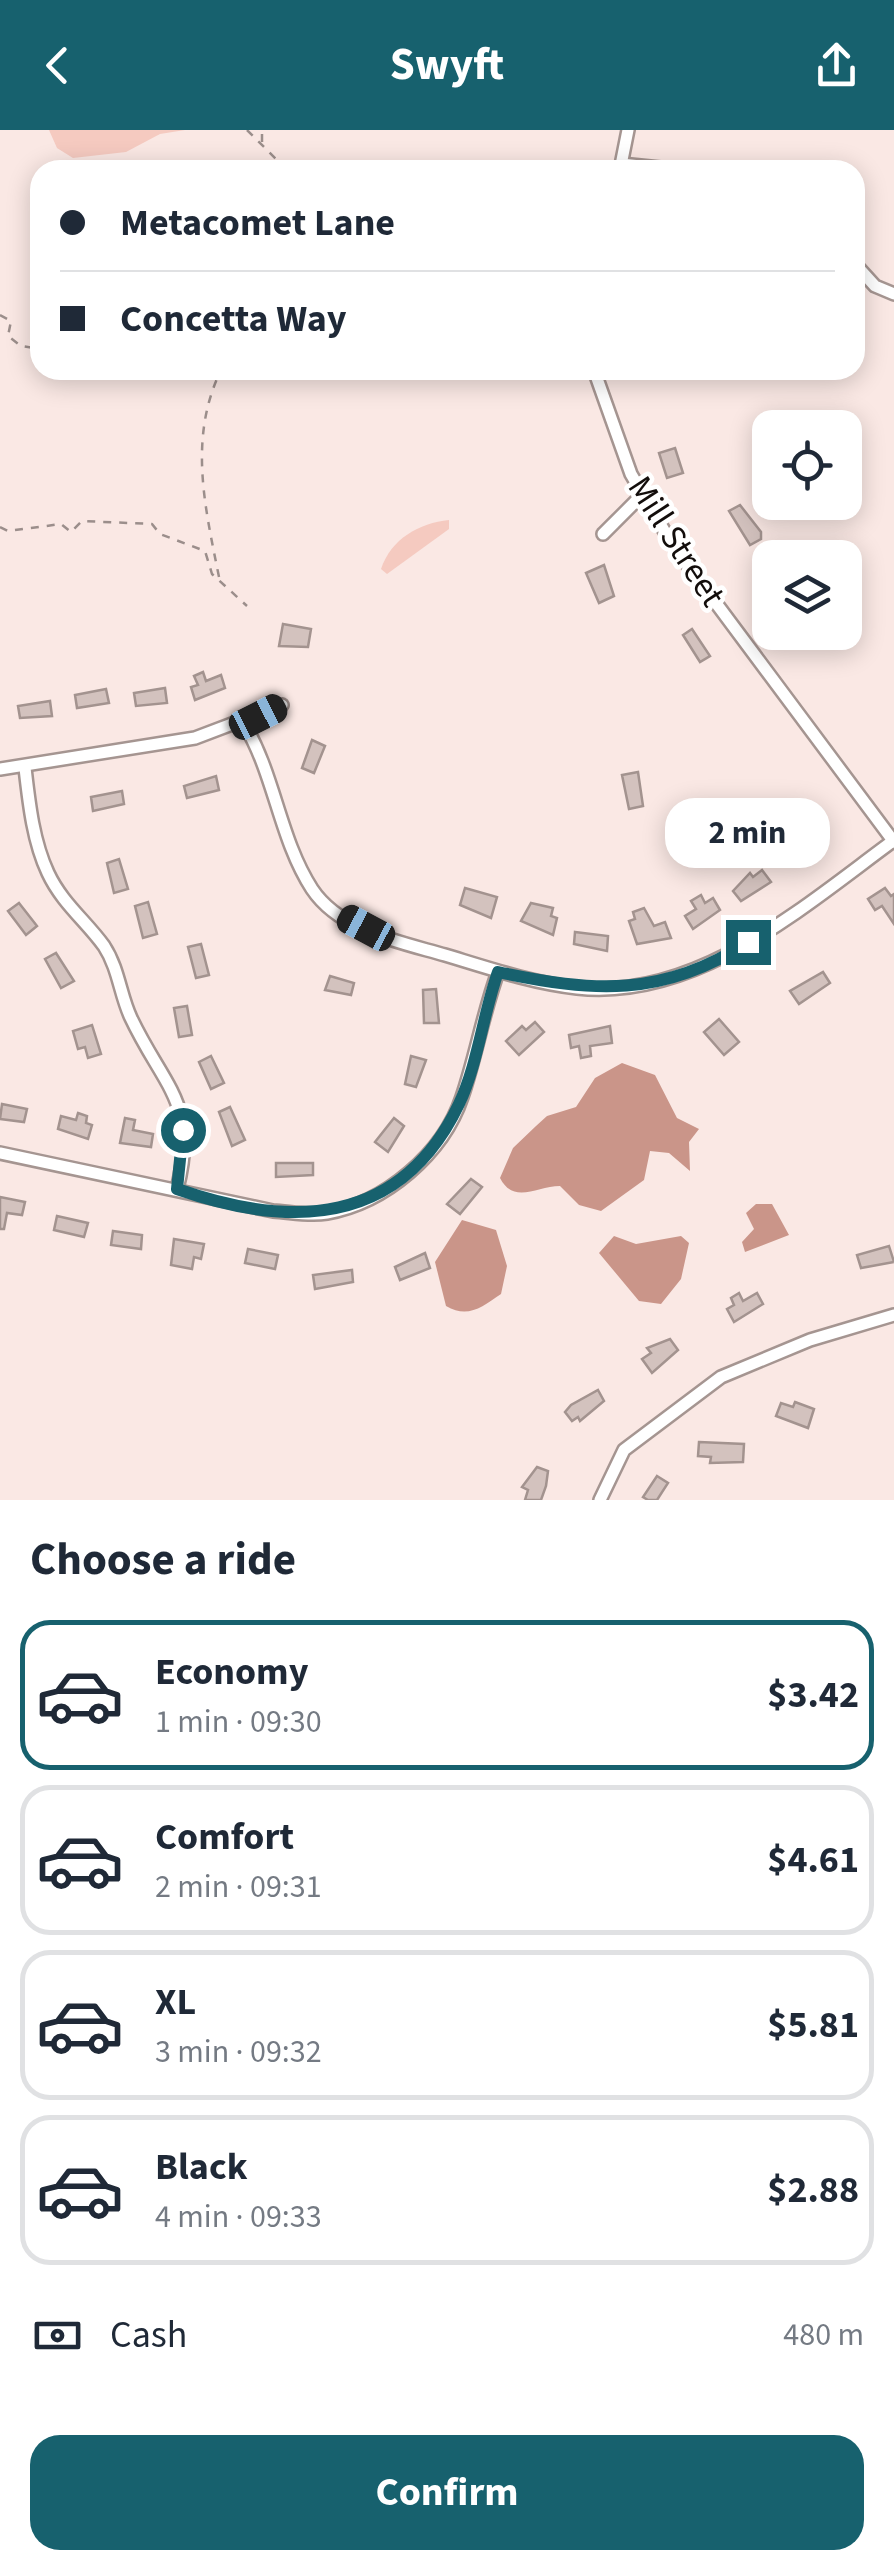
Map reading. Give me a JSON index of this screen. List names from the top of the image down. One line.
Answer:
{"streets":{"street":["Mill Street"]},"page":{"header":"Swyft","banner":["Metacomet Lane","Concetta Way"],"bubble":"2 min","heading":"Choose a ride","list":[{"name":"Economy","note":"1 min · 09:30","value":"$3.42"},{"name":"Comfort","note":"2 min · 09:31","value":"$4.61"},{"name":"XL","note":"3 min · 09:32","value":"$5.81"},{"name":"Black","note":"4 min · 09:33","value":"$2.88"}],"pay":["Cash","480 m"],"buttons":"Confirm"}}
